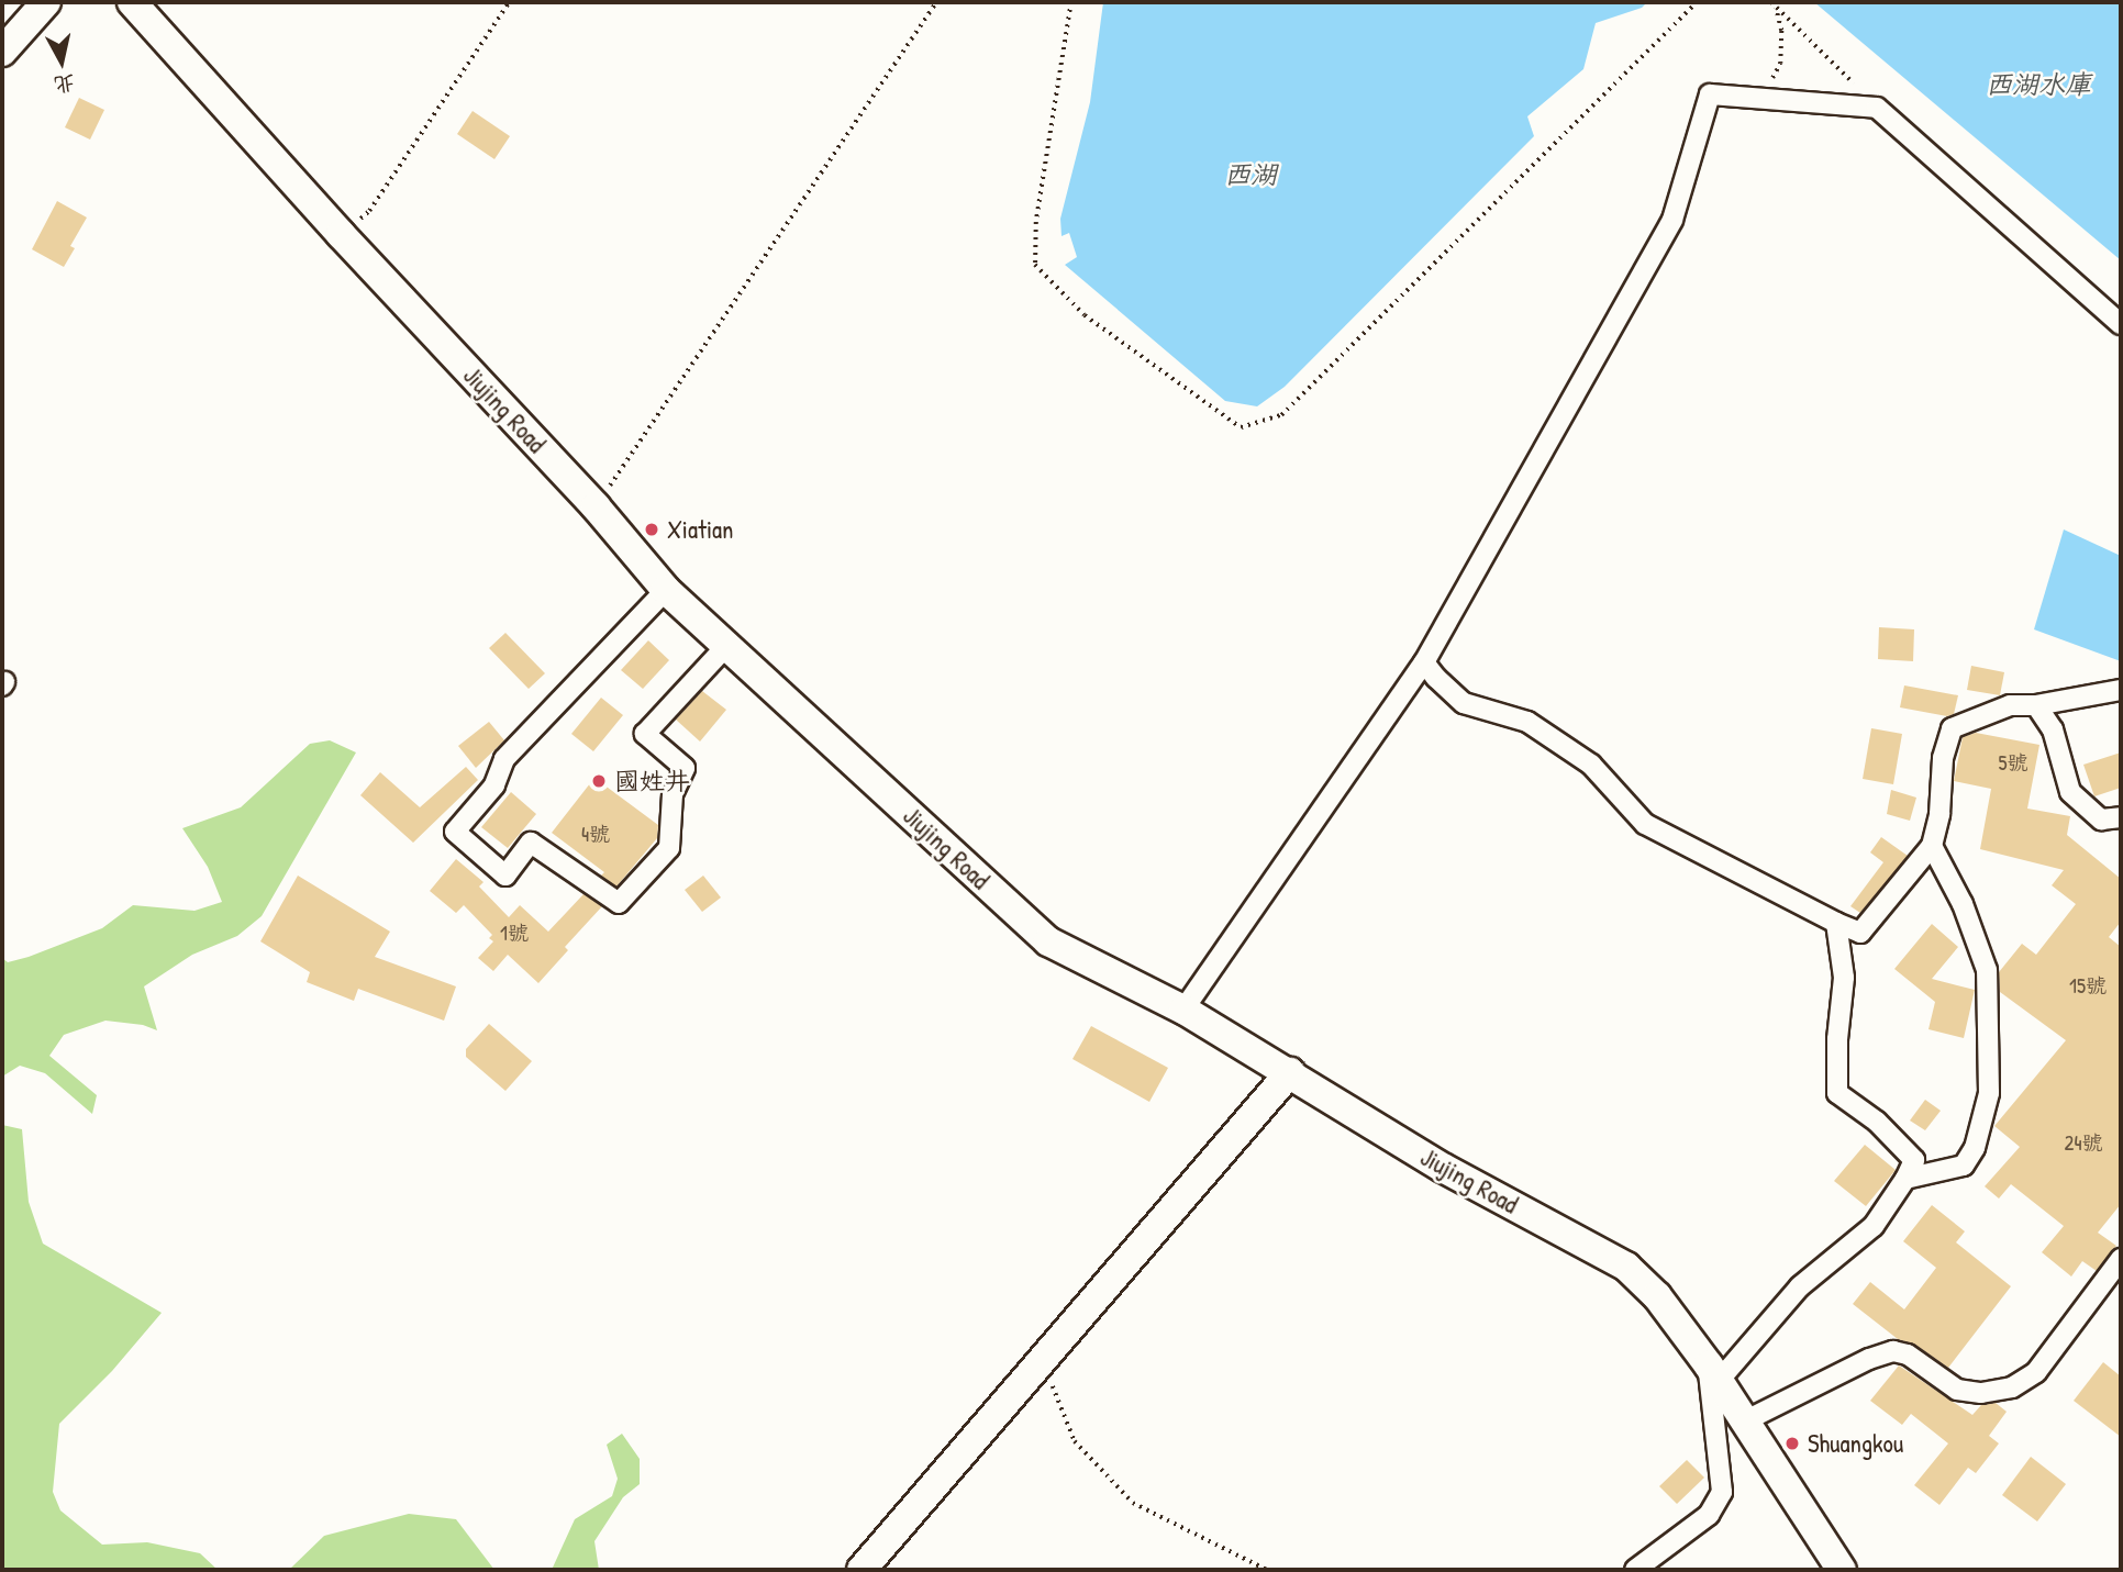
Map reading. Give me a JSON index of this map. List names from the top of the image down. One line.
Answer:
{"streets":{"main road":["Jiujing Road"]},"water":["西湖水庫","西湖"],"places":["Xiatian","國姓井","Shuangkou"],"house_numbers":["5號","4號","1號","15號","24號"],"north":"bottom"}
